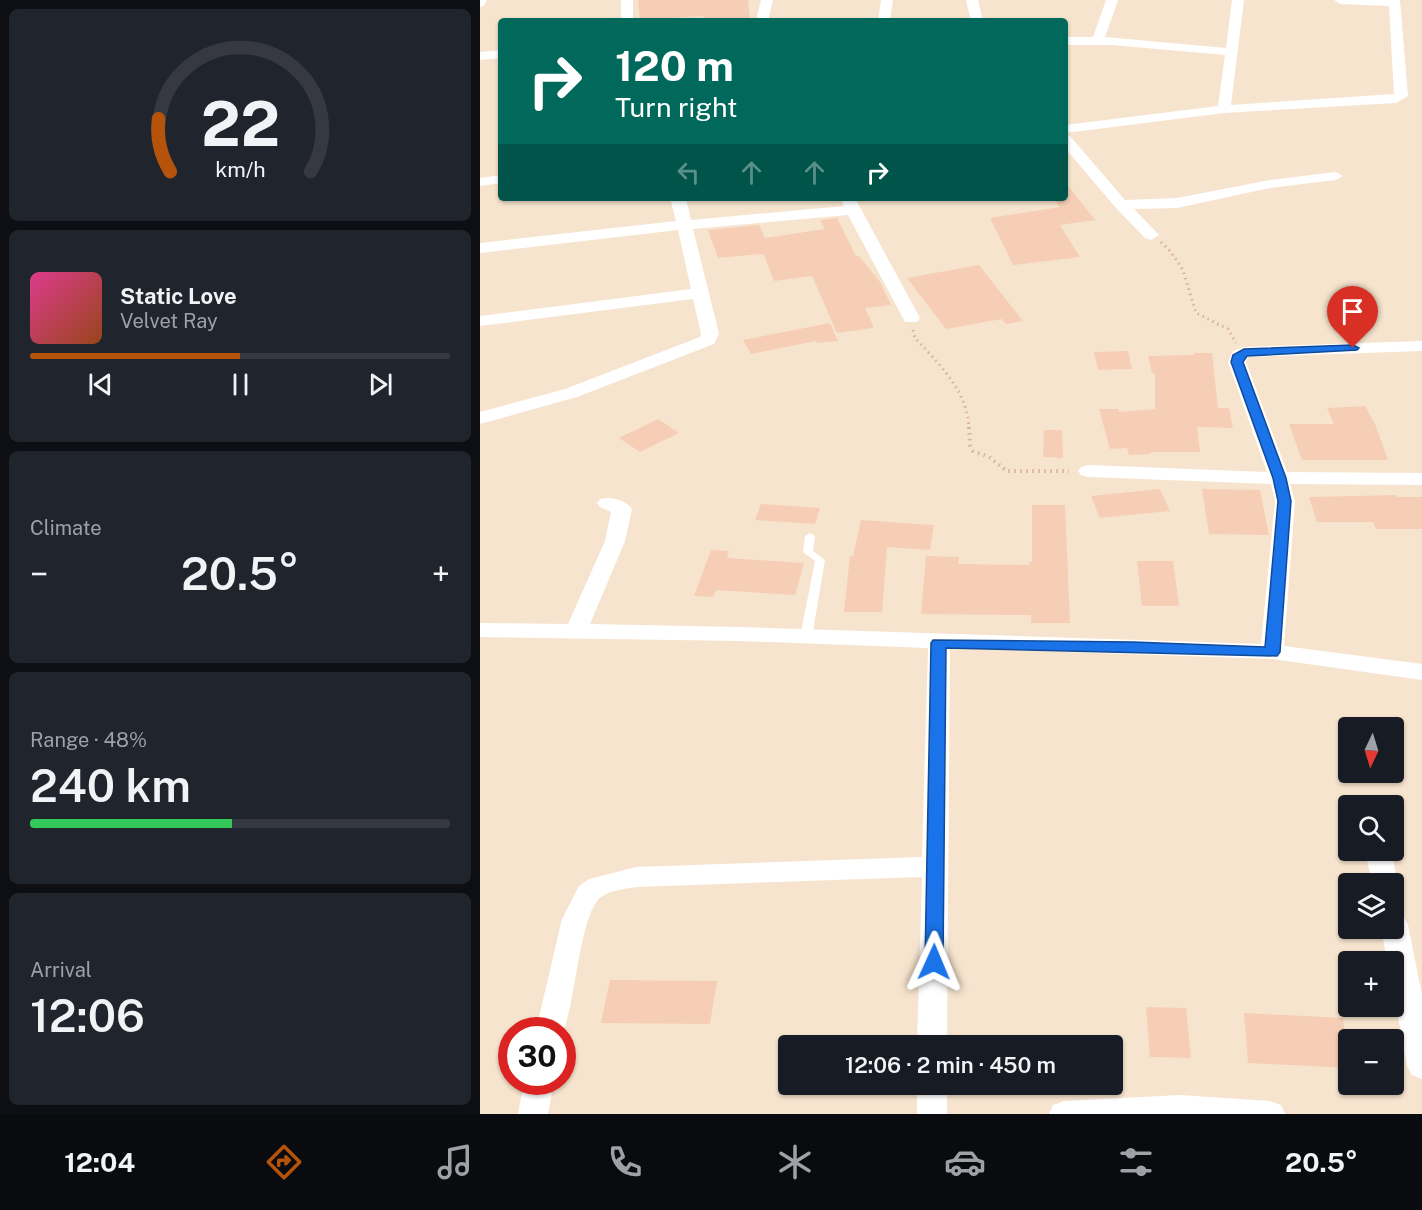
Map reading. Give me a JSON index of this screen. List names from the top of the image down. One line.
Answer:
{"north":"bottom","page":{"turn":["120 m","Turn right"],"song":["Static Love","Velvet Ray"],"tile":["Climate",["Range · 48%","240 km"],["Arrival","12:06"]],"heat":["−","20.5°","+"],"map_buttons":["+","−"],"limit":"30","trip":"12:06 · 2 min · 450 m","tabs":["12:04","20.5°"],"gauge":["22","km/h"]}}
